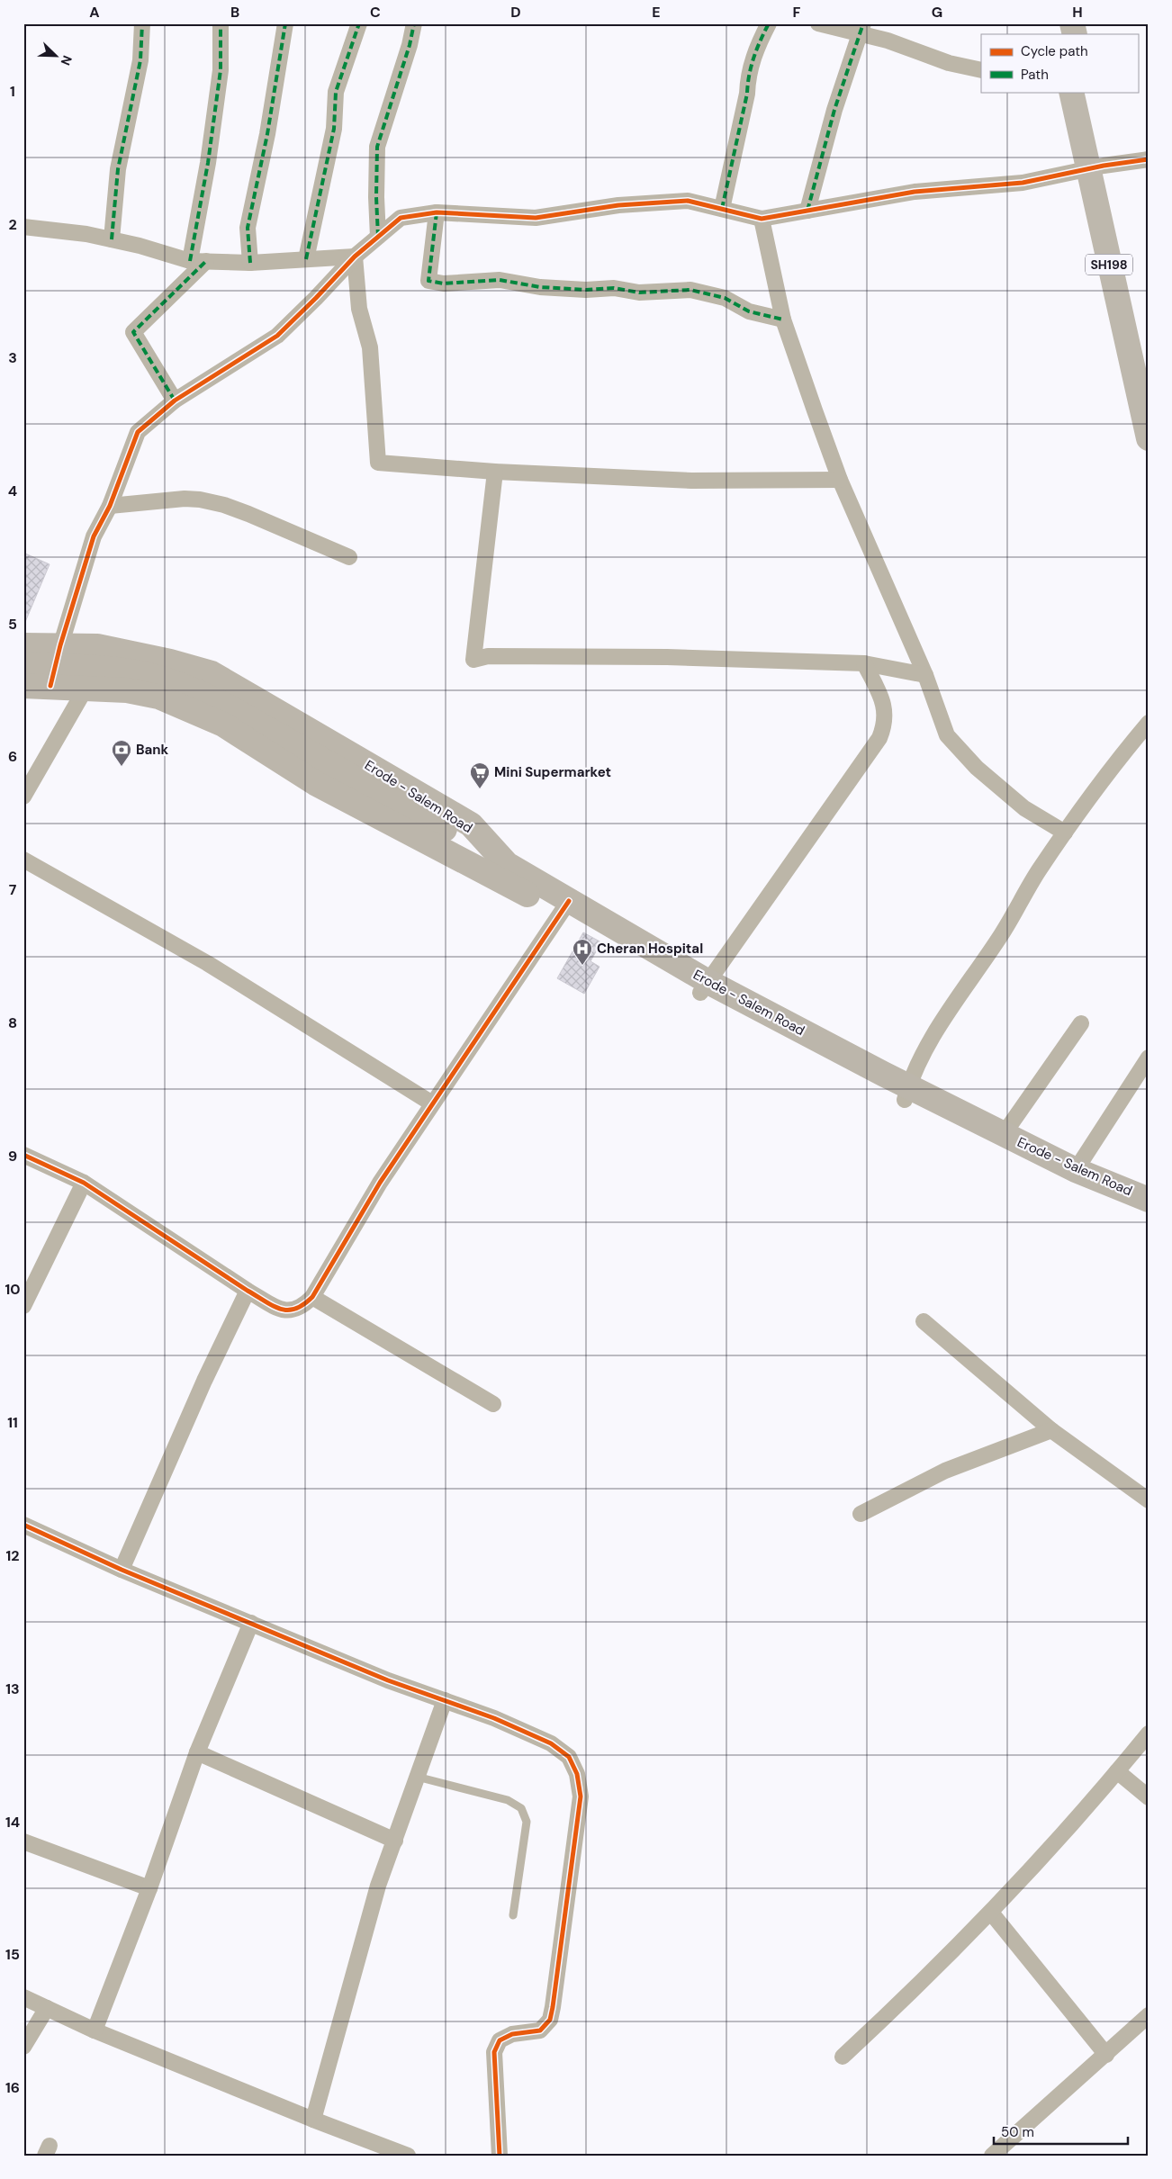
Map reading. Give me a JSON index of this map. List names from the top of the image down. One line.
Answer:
{"streets":{"highway":["Erode - Salem Road"],"main road":["SH198"]},"places":{"bank":["Bank"],"supermarket":["Mini Supermarket"],"hospital":["Cheran Hospital"]},"legend":["Cycle path","Path"],"scale_bar":"50 m","north":"bottom right","grid":{"columns":["A","B","C","D","E","F","G","H"],"rows":["1","2","3","4","5","6","7","8","9","10","11","12","13","14","15","16"]}}
